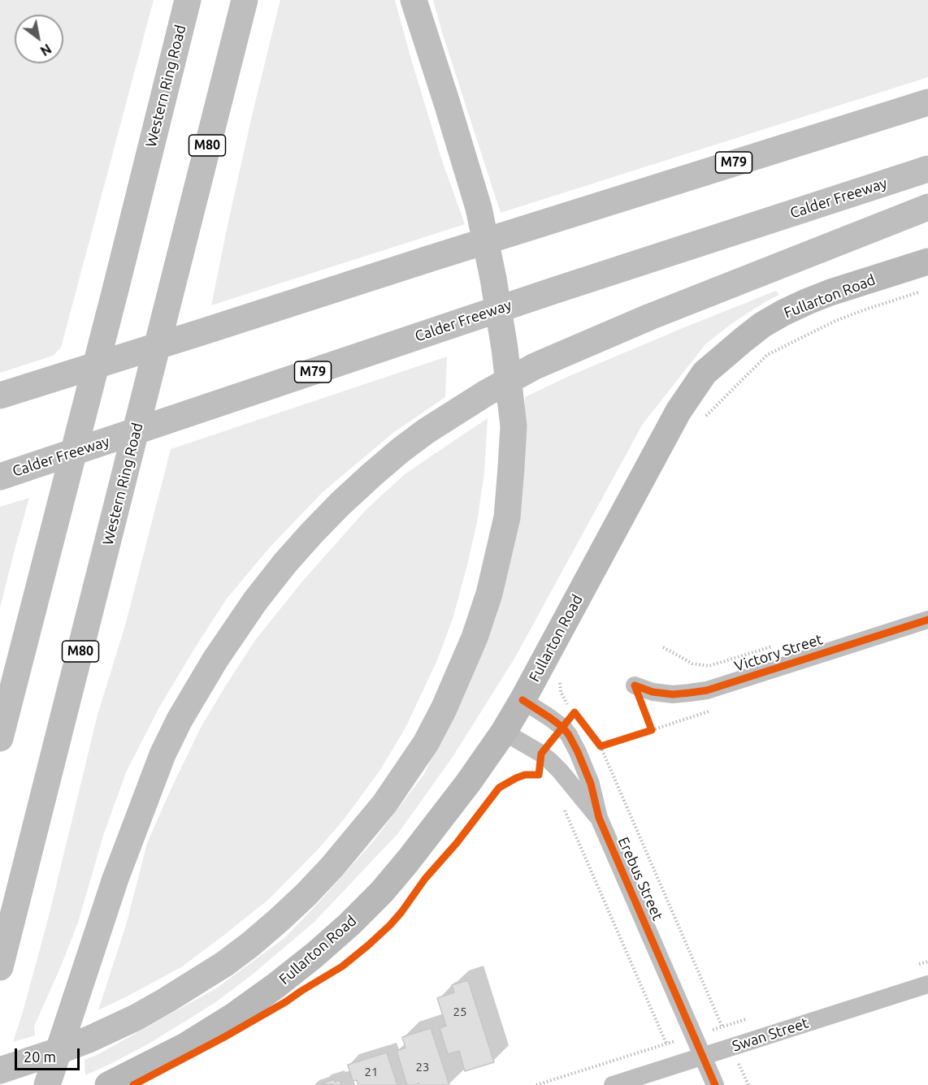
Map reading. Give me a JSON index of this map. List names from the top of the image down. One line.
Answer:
{"streets":{"highway":["Western Ring Road","M80","M79","Calder Freeway"],"main road":["Fullarton Road"],"street":["Victory Street","Erebus Street","Swan Street"]},"crossings":[["Fullarton Road","Erebus Street"],["Erebus Street","Swan Street"]],"house_numbers":["25","23","21"],"scale_bar":"20 m","north":"bottom right"}
